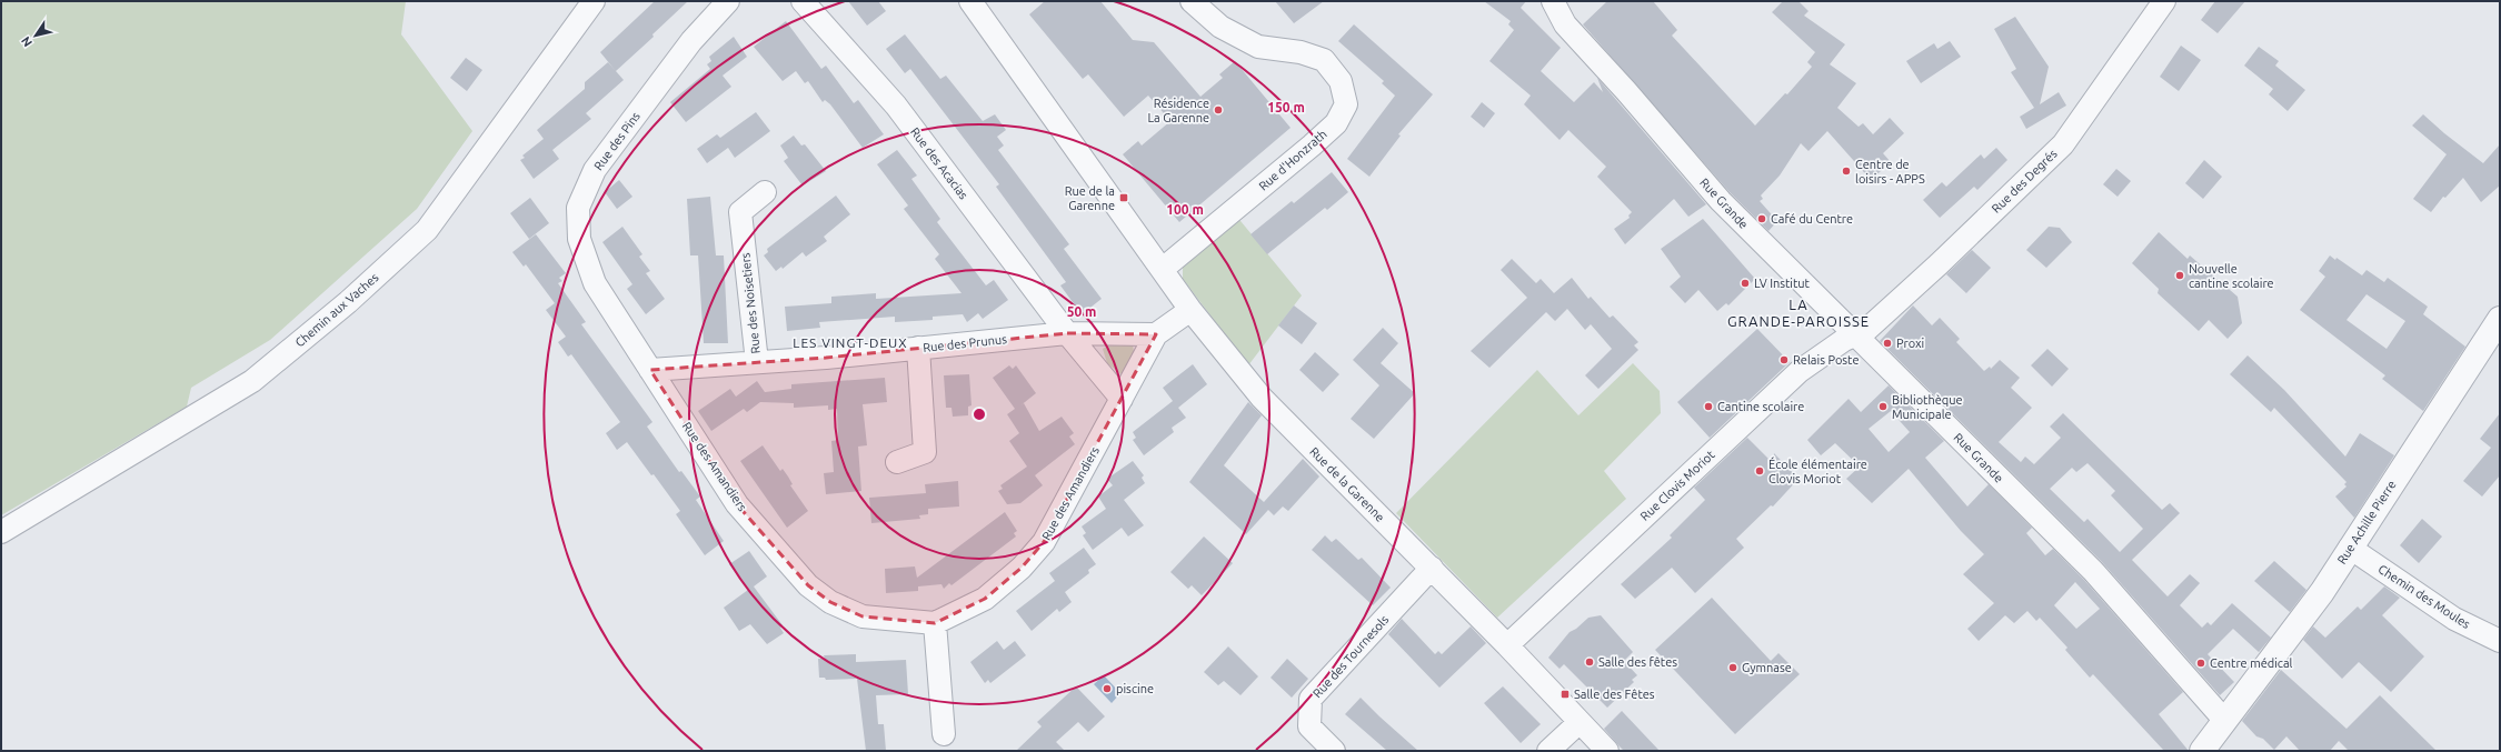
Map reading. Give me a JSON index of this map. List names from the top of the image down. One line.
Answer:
{"streets":{"street":["Rue des Pins","Rue d'Honzrath","Rue des Acacias","Rue des Degrés","Rue Grande","Rue des Noisetiers","Chemin aux Vaches","Rue des Prunus","Rue des Amandiers","Rue de la Garenne","Rue Clovis Moriot","Rue Achille Pierre","Chemin des Moules","Rue des Tournesols"]},"crossings":[["Rue des Pins","Rue des Prunus"],["Rue des Pins","Rue des Amandiers"],["Rue d'Honzrath","Rue de la Garenne"],["Rue des Acacias","Rue des Prunus"],["Rue des Acacias","Rue des Amandiers"],["Rue des Degrés","Rue Grande"],["Rue des Degrés","Rue Clovis Moriot"],["Rue Grande","Rue Clovis Moriot"],["Rue Grande","Rue Achille Pierre"],["Rue des Noisetiers","Rue des Prunus"],["Rue des Prunus","Rue des Amandiers"],["Rue des Amandiers","Rue de la Garenne"],["Rue de la Garenne","Rue Clovis Moriot"],["Rue de la Garenne","Rue des Tournesols"],["Rue Achille Pierre","Chemin des Moules"]],"districts":["LA GRANDE-PAROISSE","LES VINGT-DEUX"],"places":{"other":["Résidence La Garenne","Centre de loisirs - APPS","Café du Centre","Nouvelle cantine scolaire","LV Institut","Proxi","Relais Poste","Cantine scolaire","Bibliothèque Municipale","École élémentaire Clovis Moriot","Salle des fêtes","Centre médical","Gymnase","piscine"],"transit":["Rue de la Garenne","Salle des Fêtes"]},"north":"bottom left","rings":["150 m","100 m","50 m"]}
